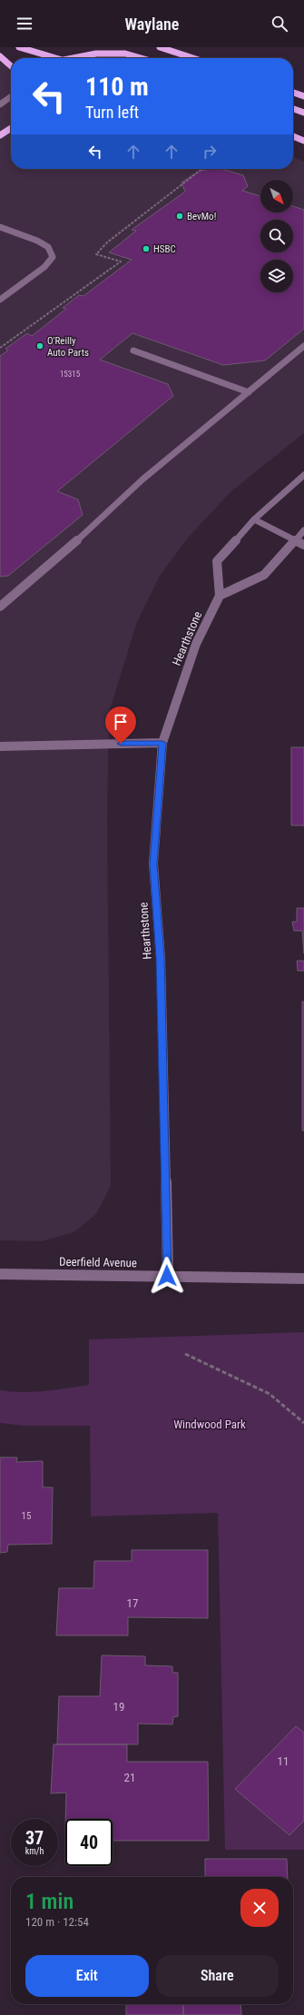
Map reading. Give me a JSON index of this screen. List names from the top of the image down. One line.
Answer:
{"streets":{"street":["Hearthstone","Deerfield Avenue"]},"crossings":[["Hearthstone","Deerfield Avenue"]],"parks":["Windwood Park"],"places":["BevMo!","HSBC","O'Reilly Auto Parts"],"house_numbers":["15315","15","17","19","11","21"],"north":"bottom right","page":{"header":"Waylane","turn":["110 m","Turn left"],"speed":"37 km/h","limit":"40","heading":["1 min","120 m · 12:54"],"buttons":["Exit","Share"]}}
